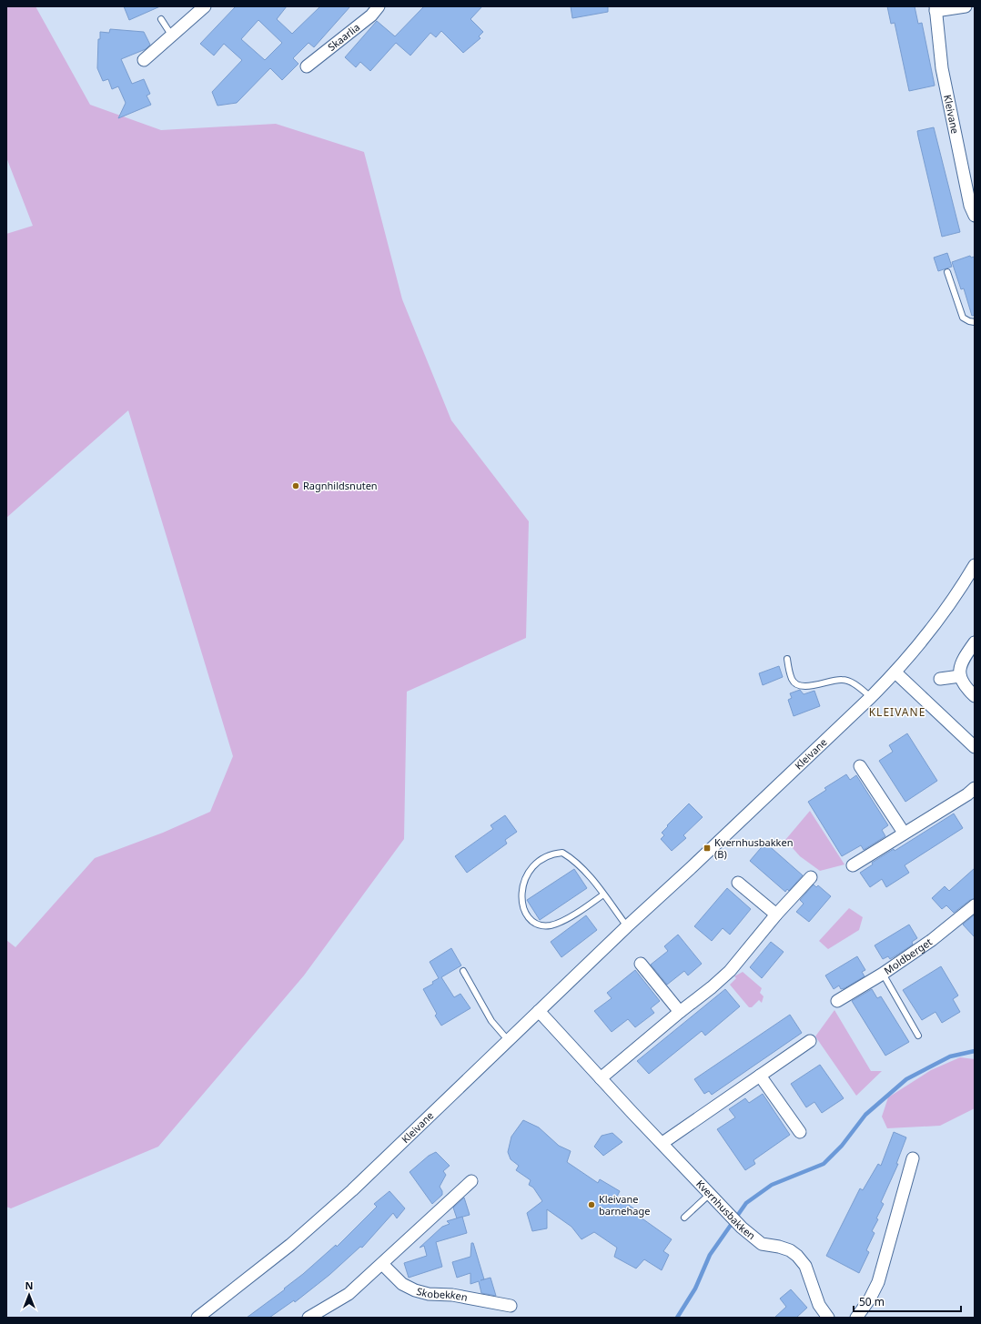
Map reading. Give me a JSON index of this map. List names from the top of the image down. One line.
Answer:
{"streets":{"street":["Skaarlia","Kleivane","Moldberget","Kvernhusbakken","Skobekken"]},"crossings":[["Kleivane","Kvernhusbakken"]],"districts":["KLEIVANE"],"places":{"other":["Ragnhildsnuten","Kleivane barnehage"],"transit":["Kvernhusbakken (B)"]},"scale_bar":"50 m","north":"top"}
